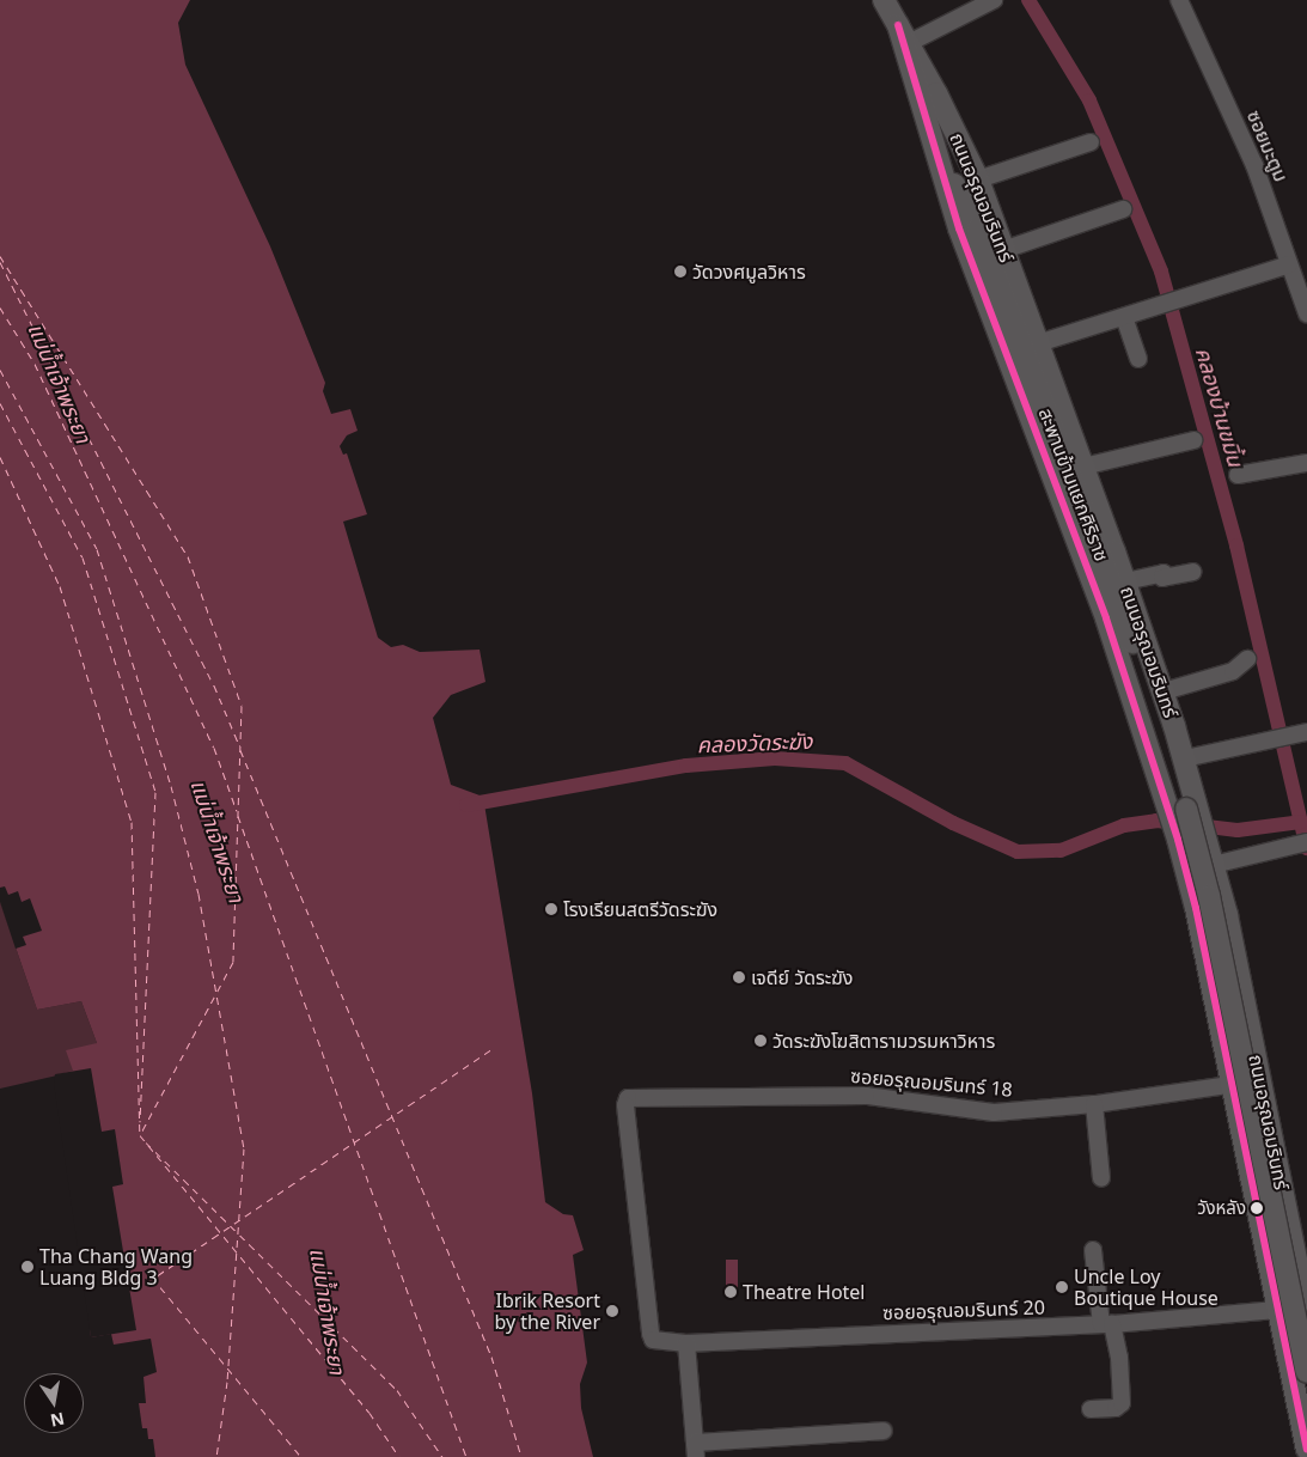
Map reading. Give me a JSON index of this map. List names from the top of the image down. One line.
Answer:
{"streets":{"main road":["ถนนอรุณอมรินทร์","สะพานข้ามแยกศิริราช"],"street":["ซอยมะตูม","ซอยอรุณอมรินทร์ 18","ซอยอรุณอมรินทร์ 20"]},"crossings":[["ถนนอรุณอมรินทร์","สะพานข้ามแยกศิริราช"],["ถนนอรุณอมรินทร์","ซอยอรุณอมรินทร์ 18"],["ถนนอรุณอมรินทร์","ซอยอรุณอมรินทร์ 20"],["ซอยอรุณอมรินทร์ 18","ซอยอรุณอมรินทร์ 20"]],"water":["แม่น้ำเจ้าพระยา","คลองบ้านขมิ้น","คลองวัดระฆัง"],"places":["วัดวงศมูลวิหาร","โรงเรียนสตรีวัดระฆัง","เจดีย์ วัดระฆัง","วัดระฆังโฆสิตารามวรมหาวิหาร","วังหลัง","Tha Chang Wang Luang Bldg 3","Uncle Loy Boutique House","Theatre Hotel","Ibrik Resort by the River"],"north":"bottom"}
